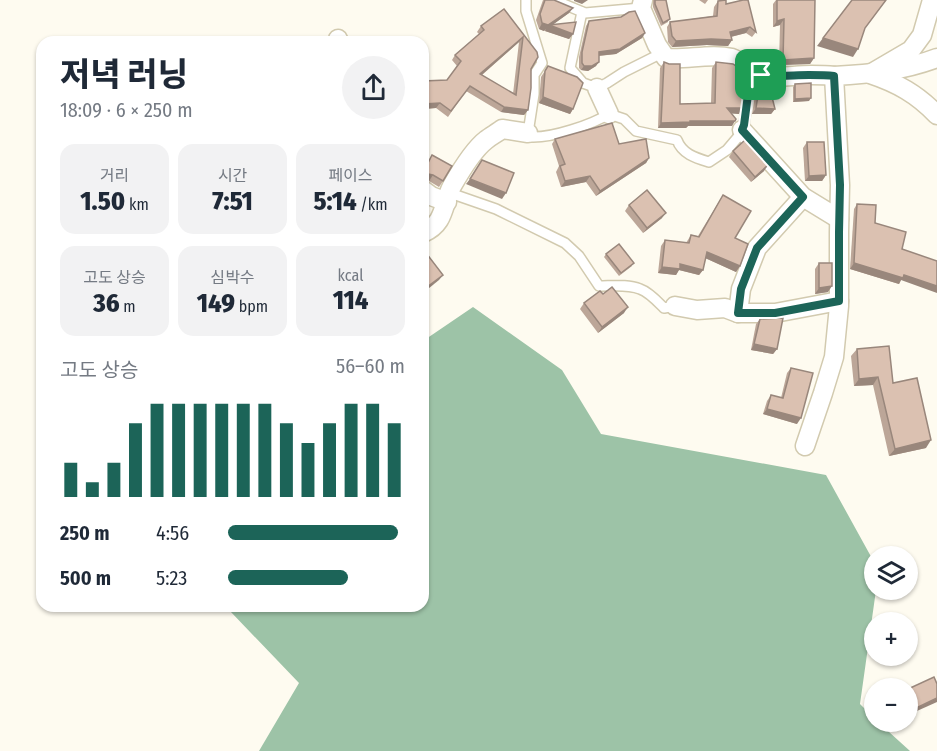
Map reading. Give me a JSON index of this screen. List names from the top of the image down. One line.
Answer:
{"page":{"heading":["저녁 러닝","18:09 · 6 × 250 m"],"stats":[["거리","1.50 km"],["시간","7:51"],["페이스","5:14 /km"],["고도 상승","36 m"],["심박수","149 bpm"],["kcal","114"]],"chart":["고도 상승","56–60 m"],"list":[{"name":"250 m","note":"4:56"},{"name":"500 m","note":"5:23"}],"map_buttons":["+","−"]}}
